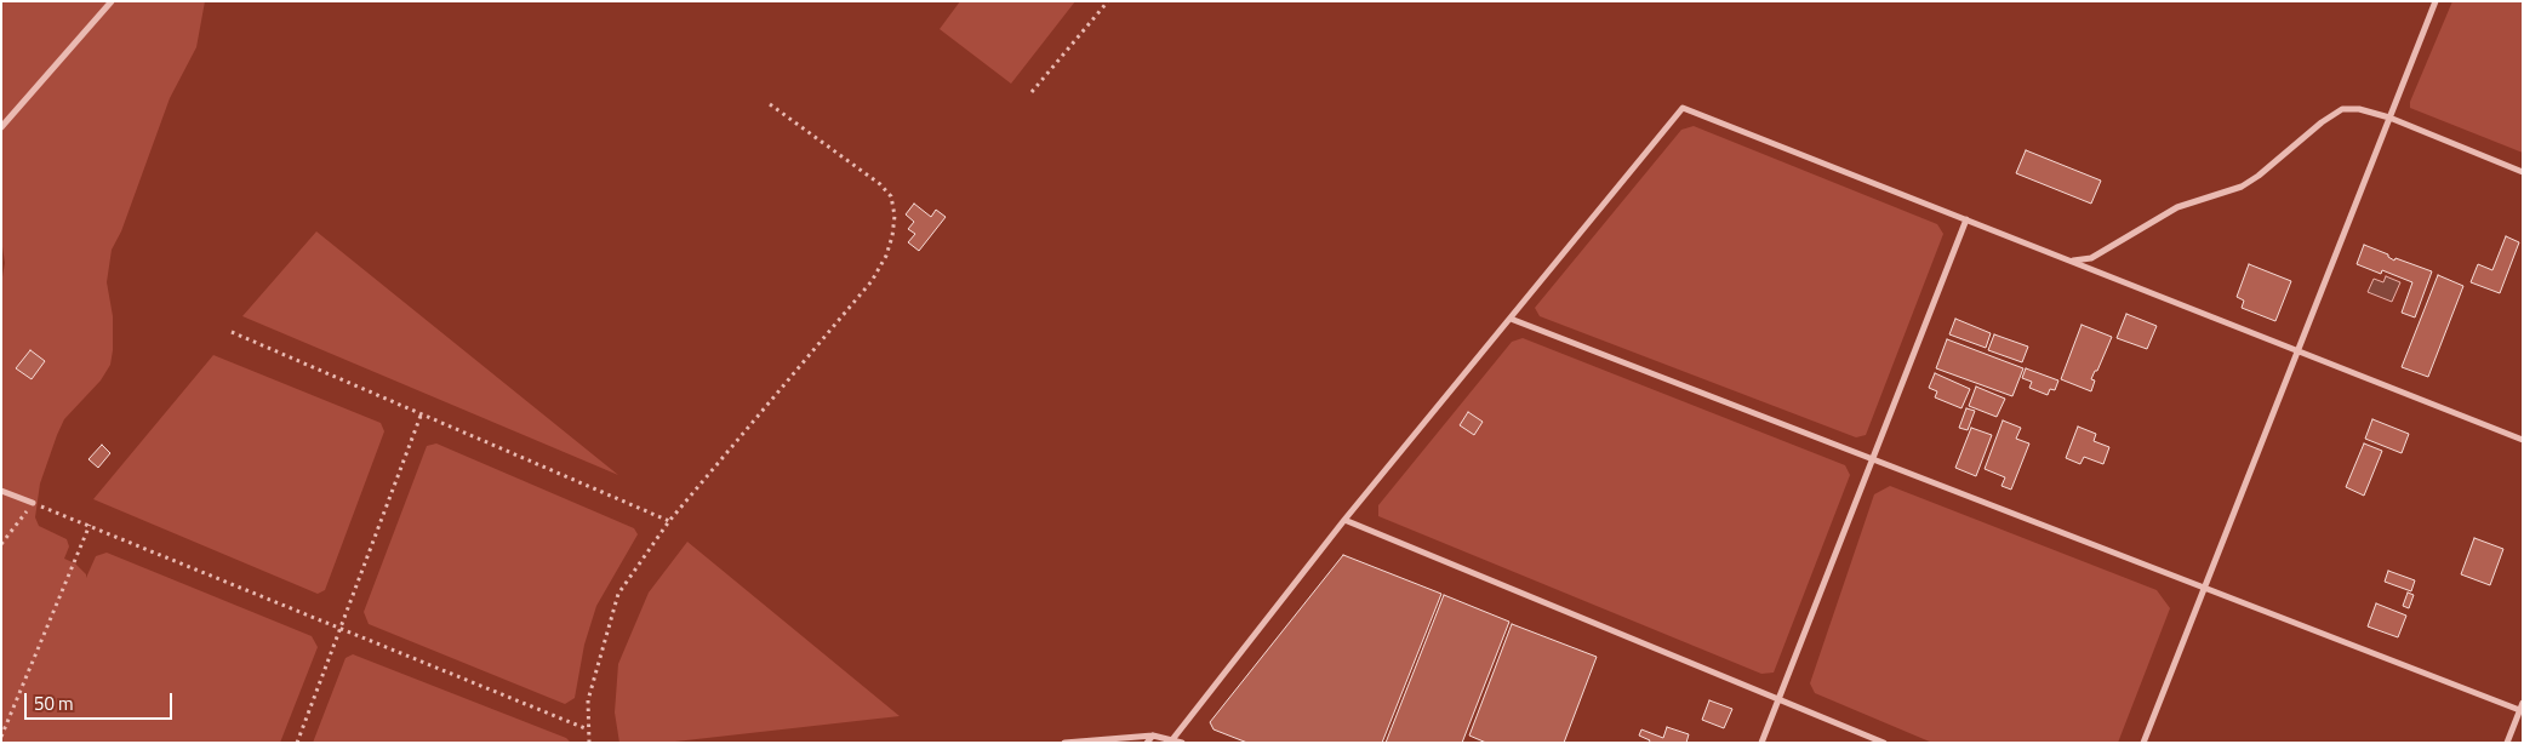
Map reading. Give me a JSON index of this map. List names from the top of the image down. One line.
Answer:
{"scale_bar":"50 m"}
